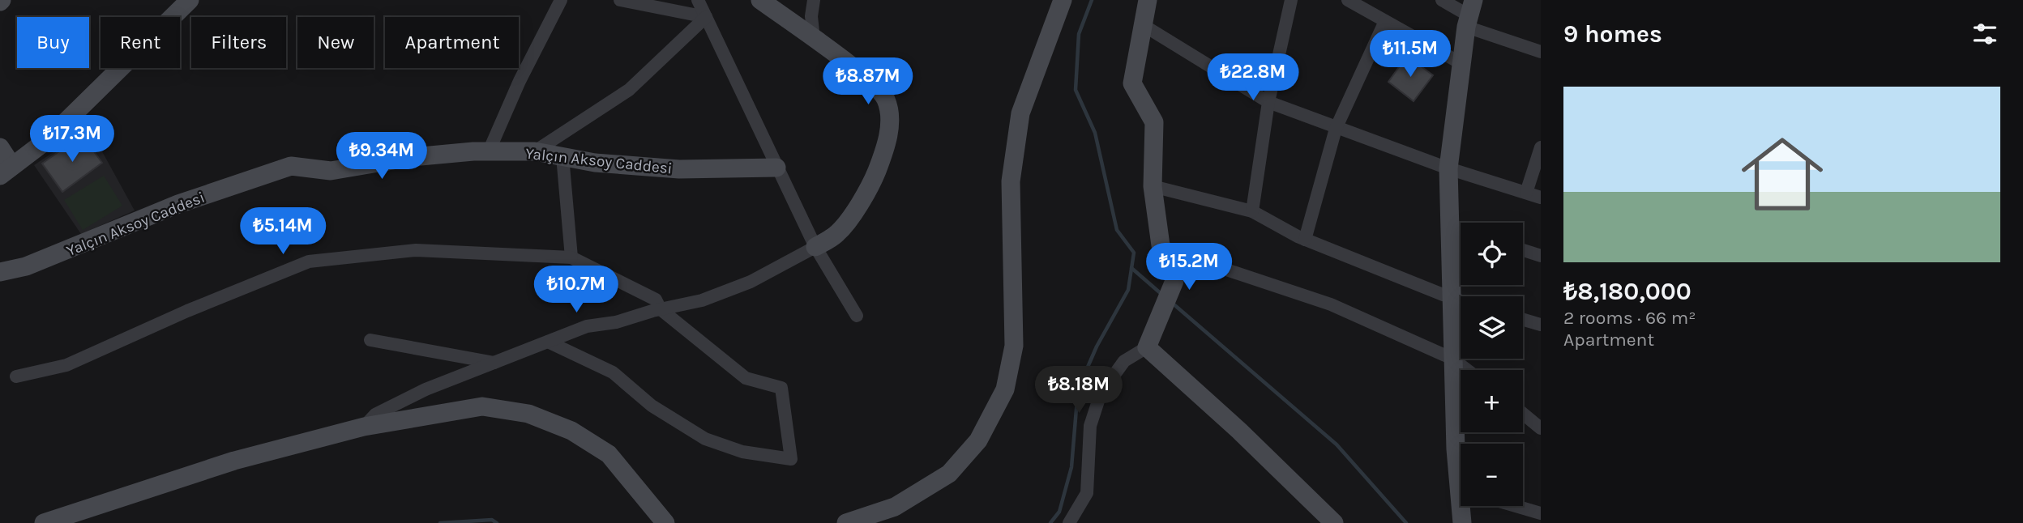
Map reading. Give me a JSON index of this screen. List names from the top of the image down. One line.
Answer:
{"streets":{"street":["Yalçın Aksoy Caddesi"]},"page":{"heading":"9 homes","chip":["Buy","Rent","Filters","New","Apartment"],"price":["₺11.5M","₺22.8M","₺8.87M","₺17.3M","₺9.34M","₺5.14M","₺15.2M","₺10.7M","₺8.18M"],"list":[{"name":"₺8,180,000","note":"2 rooms · 66 m² · Apartment"}],"map_buttons":["+","−"]}}
